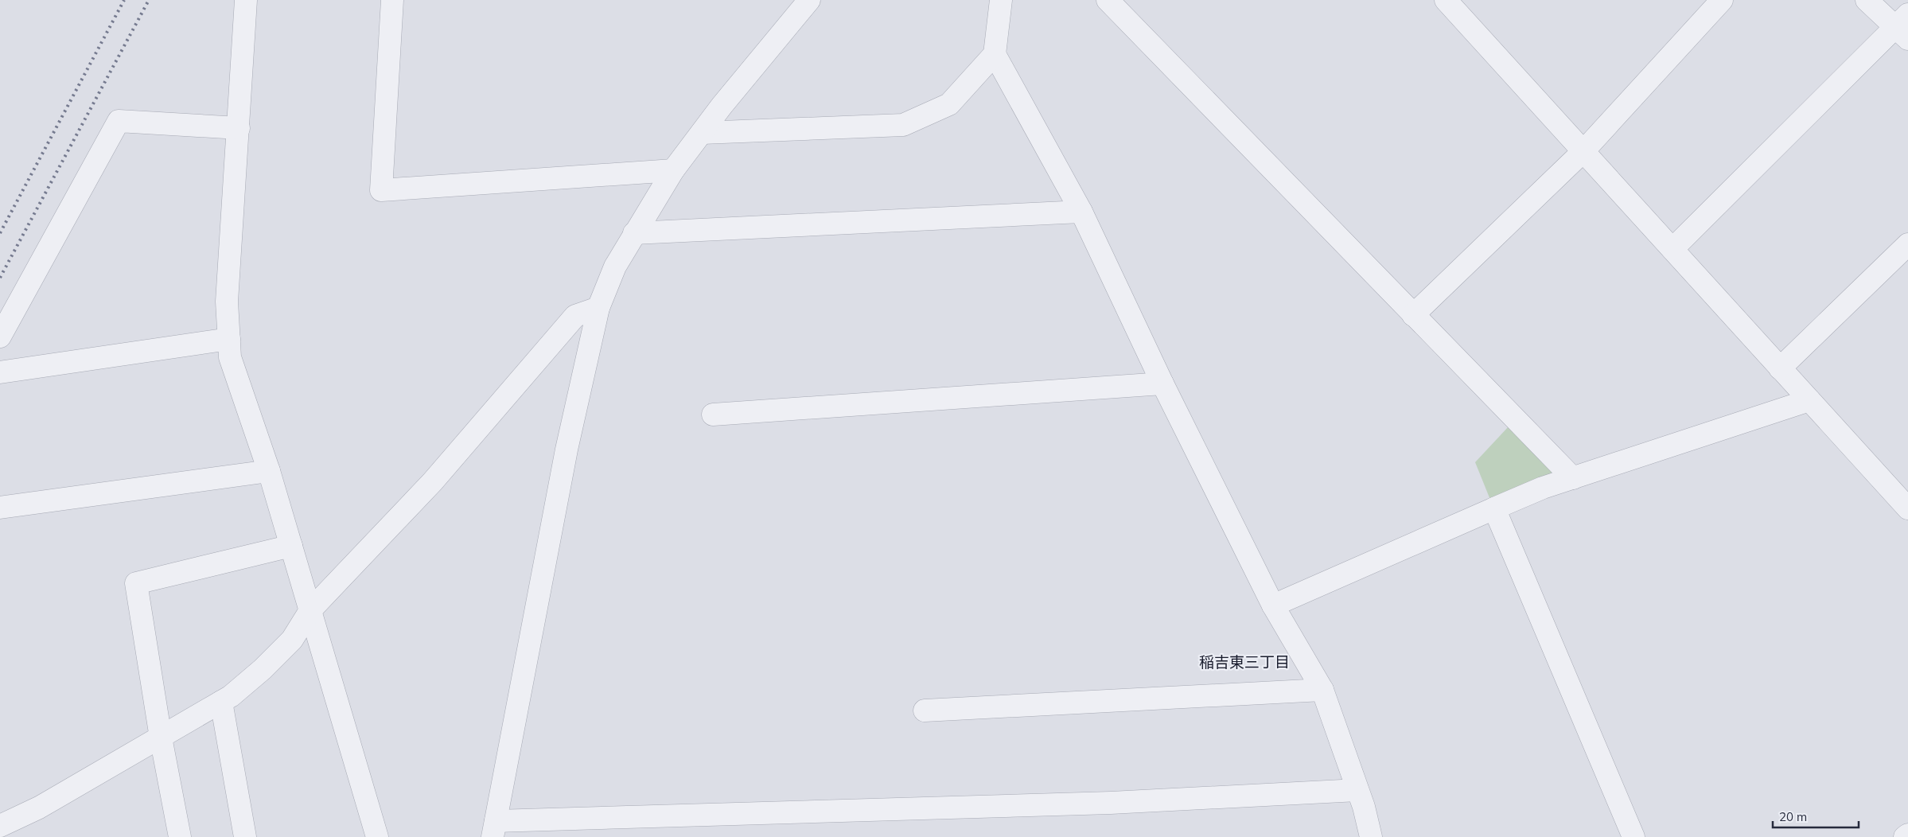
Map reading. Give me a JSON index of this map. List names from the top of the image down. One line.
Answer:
{"districts":["稲吉東三丁目"],"scale_bar":"20 m"}
